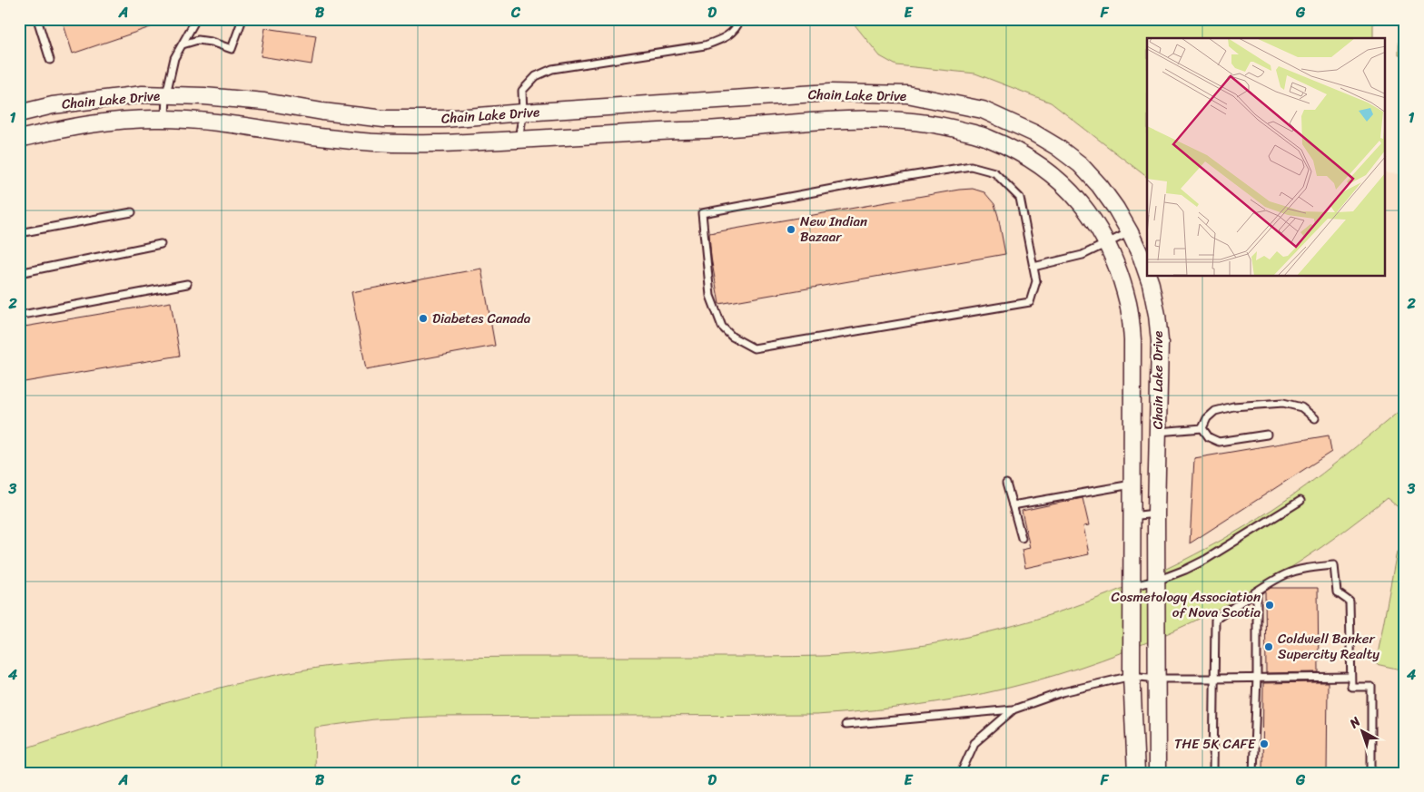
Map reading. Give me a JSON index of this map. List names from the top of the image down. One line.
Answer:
{"streets":{"street":["Chain Lake Drive"]},"places":["New Indian Bazaar","Diabetes Canada","Cosmetology Association of Nova Scotia","Coldwell Banker Supercity Realty","THE 5K CAFE"],"north":"top left","grid":{"columns":["A","B","C","D","E","F","G"],"rows":["1","2","3","4"]}}
